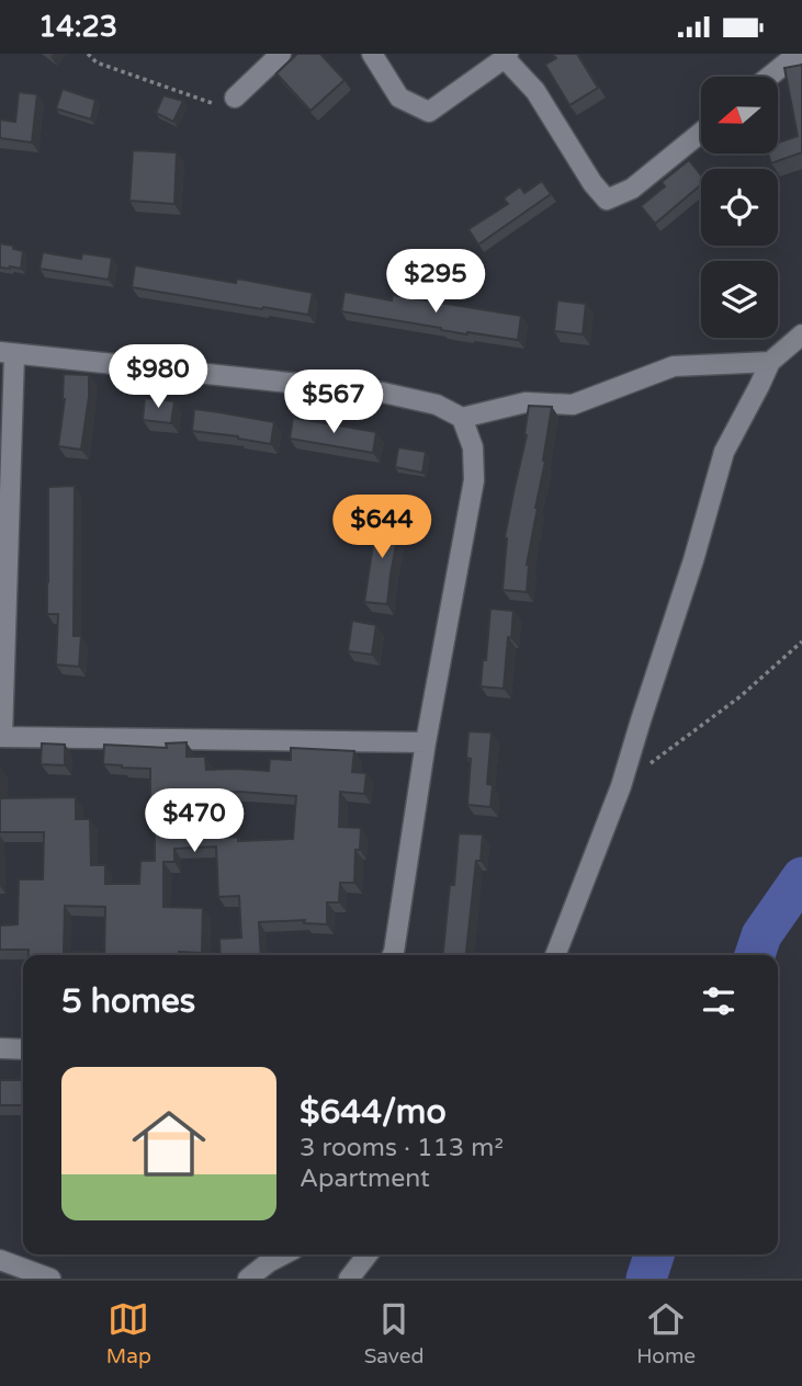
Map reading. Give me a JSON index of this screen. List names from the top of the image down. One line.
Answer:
{"north":"left","page":{"status":"14:23","price":["$295","$980","$567","$644","$470"],"heading":"5 homes","list":[{"name":"$644/mo","note":"3 rooms · 113 m² · Apartment"}],"tabs":["Map","Saved","Home"]}}
